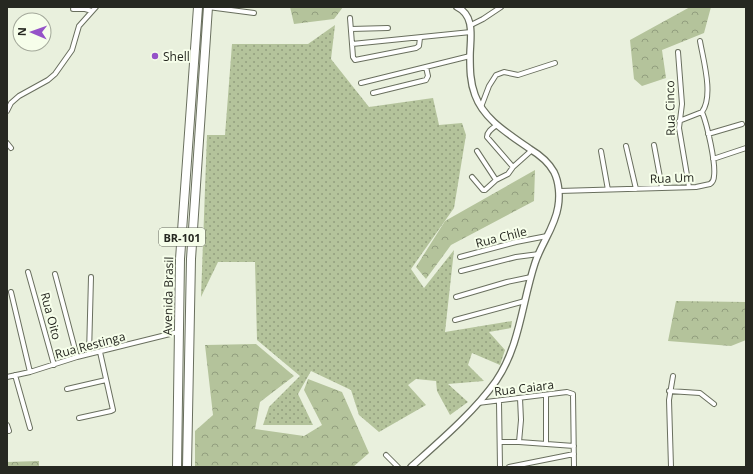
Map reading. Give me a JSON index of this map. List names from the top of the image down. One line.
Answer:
{"streets":{"highway":["BR-101","Avenida Brasil"],"street":["Rua Cinco","Rua Um","Rua Chile","Rua Oito","Rua Restinga","Rua Caiara"]},"crossings":[["Rua Cinco","Rua Um"],["Avenida Brasil","Rua Restinga"],["Rua Oito","Rua Restinga"]],"places":["Shell"],"north":"left"}
